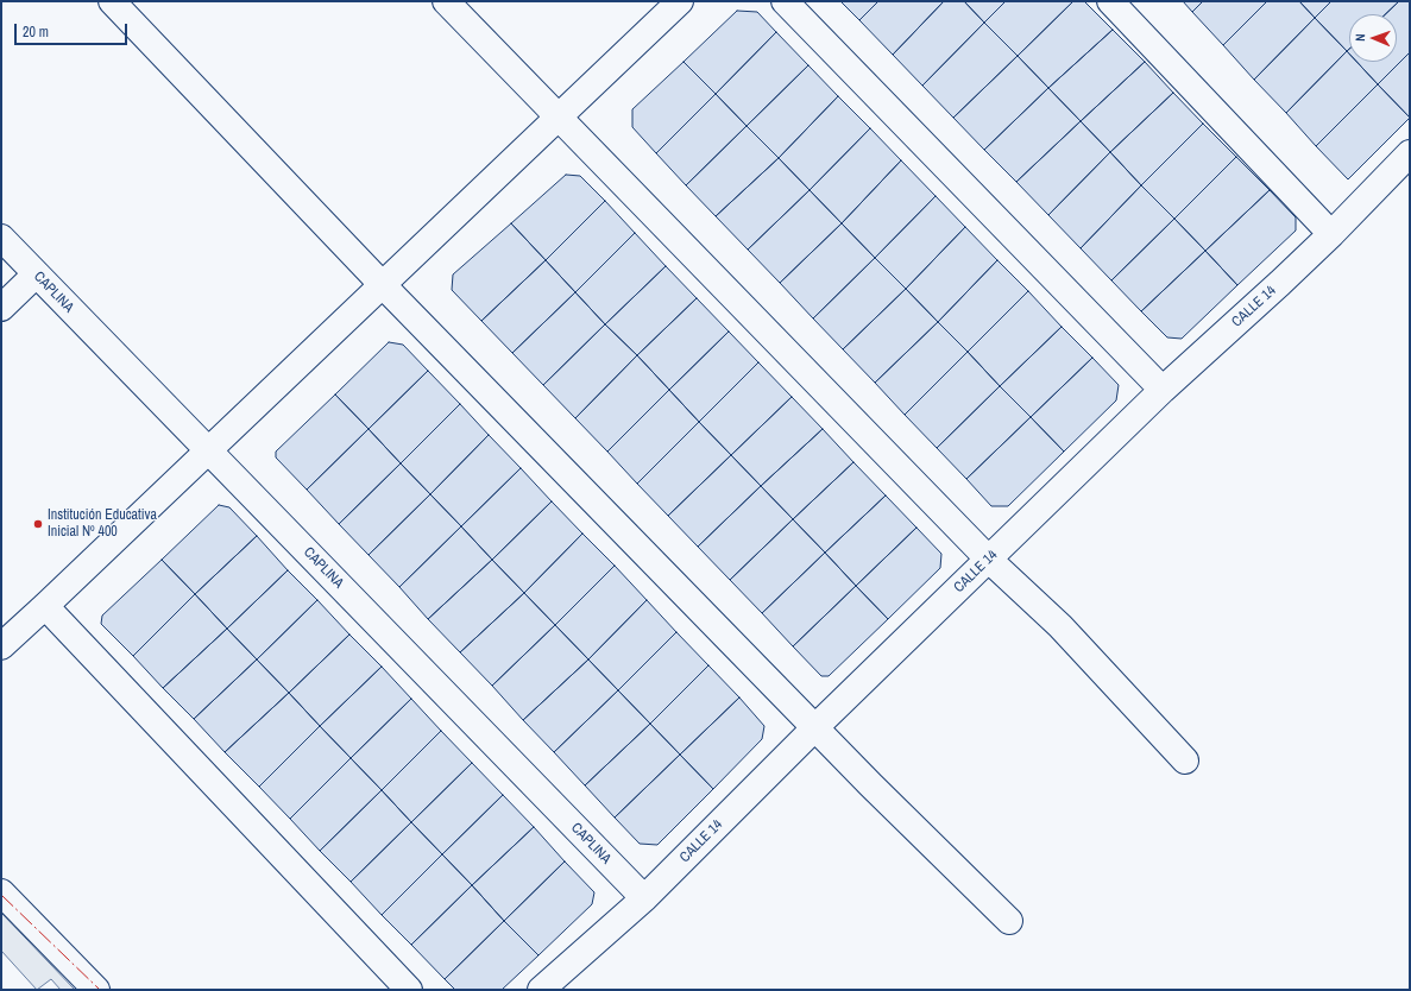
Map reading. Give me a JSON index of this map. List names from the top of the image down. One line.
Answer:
{"streets":{"street":["CAPLINA","CALLE 14"]},"crossings":[["CAPLINA","CALLE 14"]],"places":["Institución Educativa Inicial Nº 400"],"scale_bar":"20 m","north":"left"}
